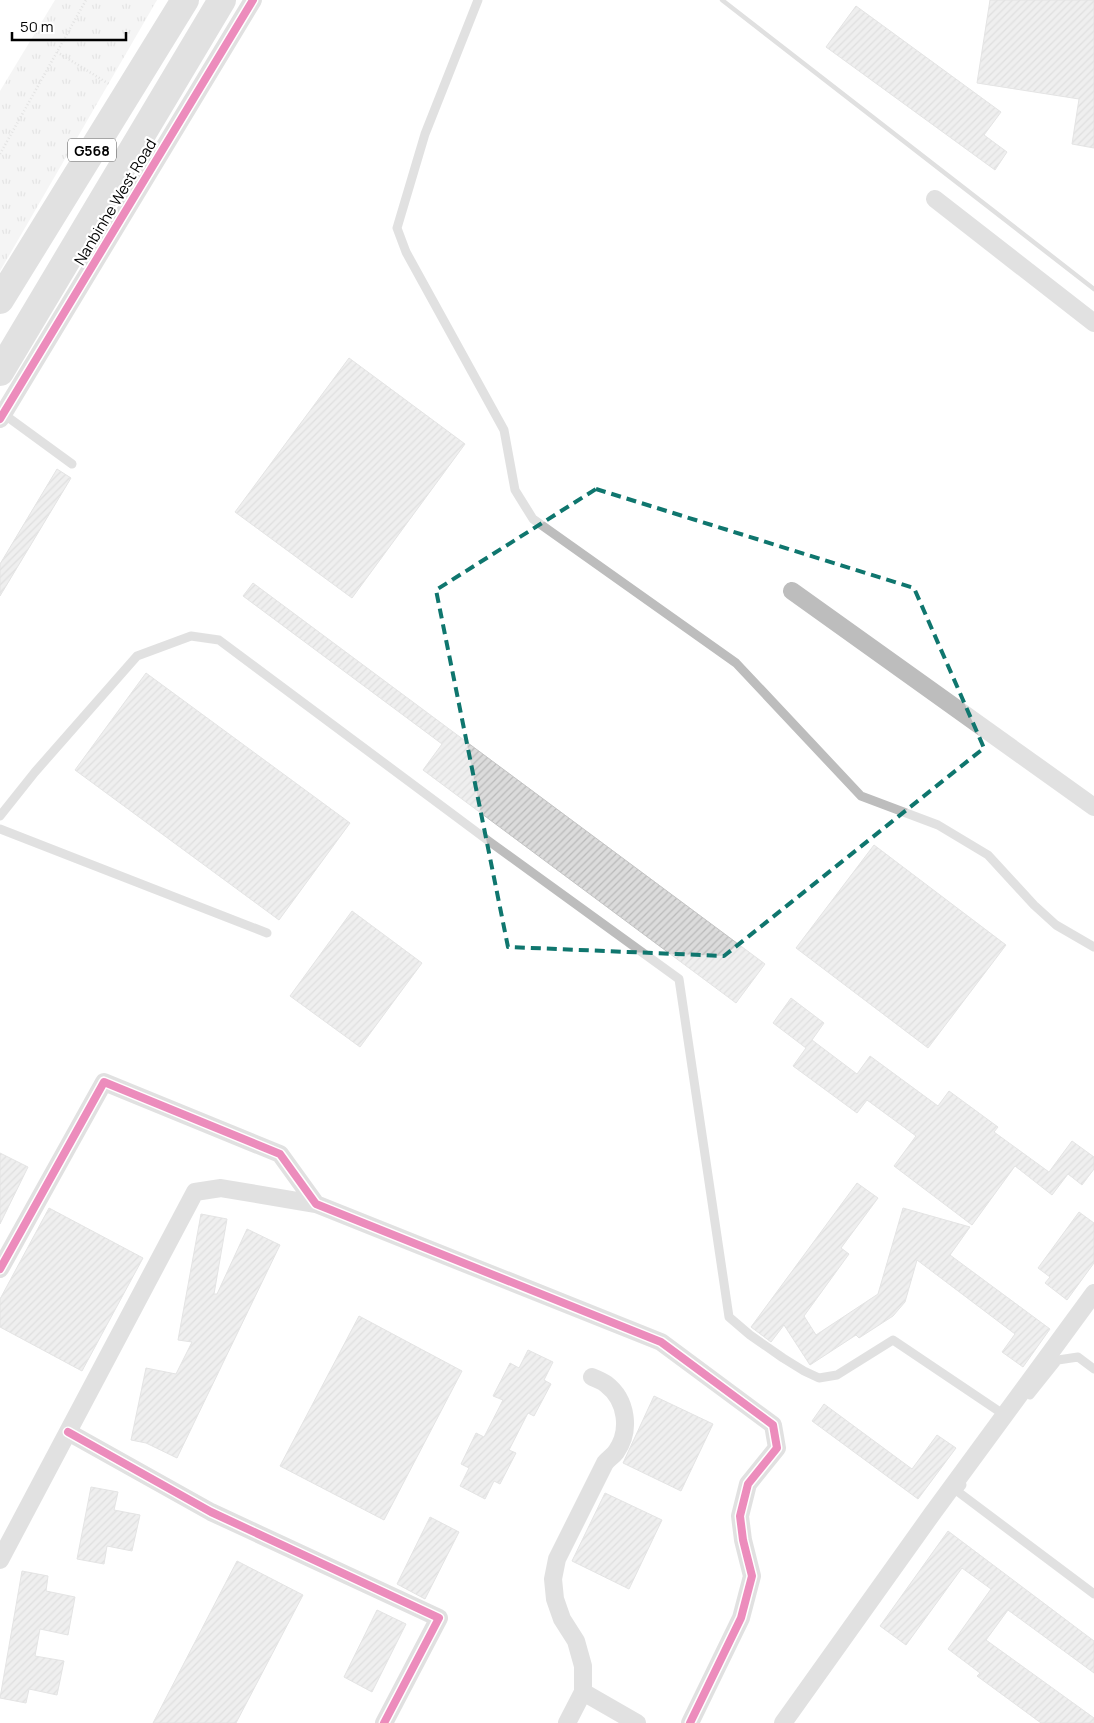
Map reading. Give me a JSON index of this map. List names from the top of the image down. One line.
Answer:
{"streets":{"highway":["G568","Nanbinhe West Road"]},"scale_bar":"50 m"}
